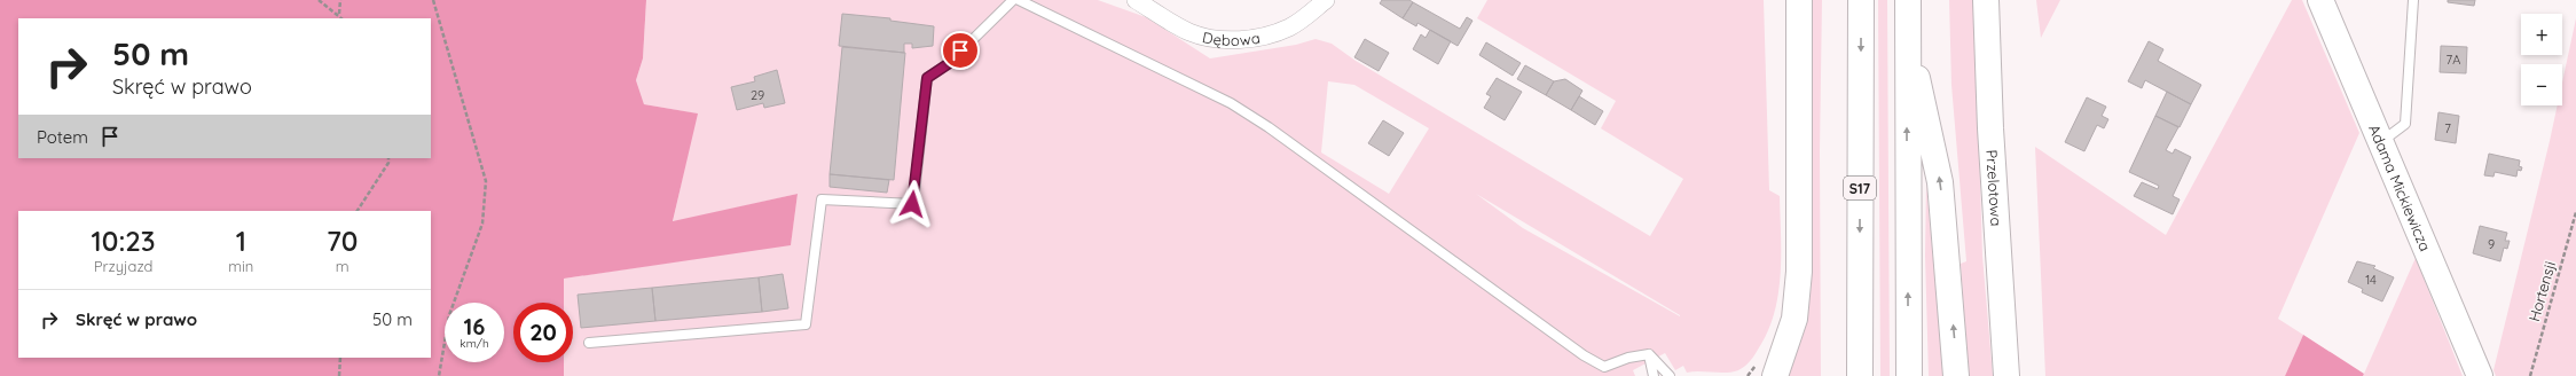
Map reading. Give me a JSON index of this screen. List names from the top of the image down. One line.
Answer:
{"streets":{"main road":["S17","Przelotowa","Adama Mickiewicza"],"street":["Dębowa"],"path":["Hortensji"]},"house_numbers":["7A","29","7","9","14"],"page":{"map_buttons":["+","−"],"turn":["50 m","Skręć w prawo"],"then":"Potem","eta":["10:23","Przyjazd","1","min","70","m"],"list":[{"name":"Skręć w prawo","value":"50 m"}],"speed":"16 km/h","limit":"20"}}
